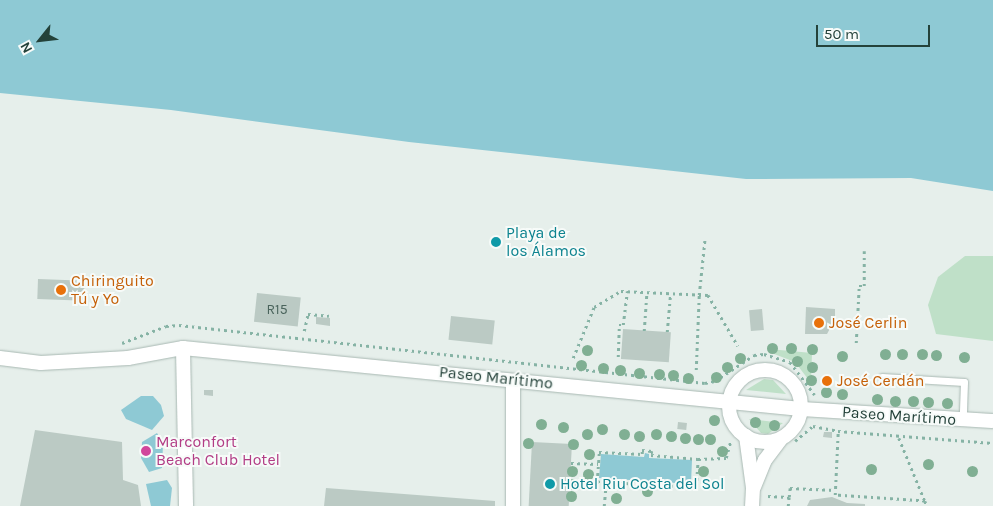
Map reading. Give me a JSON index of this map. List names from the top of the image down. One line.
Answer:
{"streets":{"street":["Paseo Marítimo"]},"places":["Playa de los Álamos","Chiringuito Tú y Yo","José Cerlin","José Cerdán","Marconfort Beach Club Hotel","Hotel Riu Costa del Sol"],"house_numbers":["R15"],"scale_bar":"50 m","north":"bottom left"}
